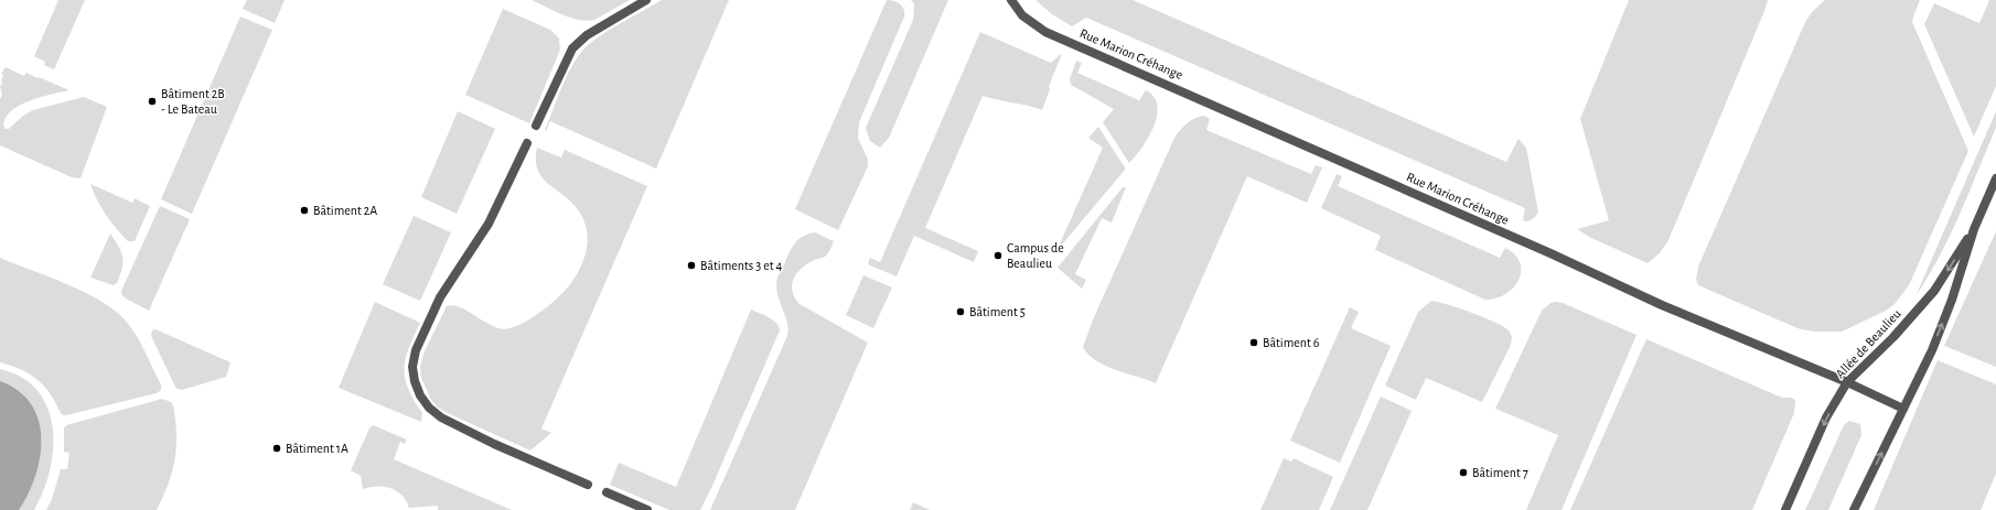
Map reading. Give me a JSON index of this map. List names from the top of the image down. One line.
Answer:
{"streets":{"street":["Rue Marion Créhange","Allée de Beaulieu"]},"crossings":[["Rue Marion Créhange","Allée de Beaulieu"]],"places":["Bâtiment 2B - Le Bateau","Bâtiment 2A","Campus de Beaulieu","Bâtiments 3 et 4","Bâtiment 5","Bâtiment 6","Bâtiment 1A","Bâtiment 7"]}
